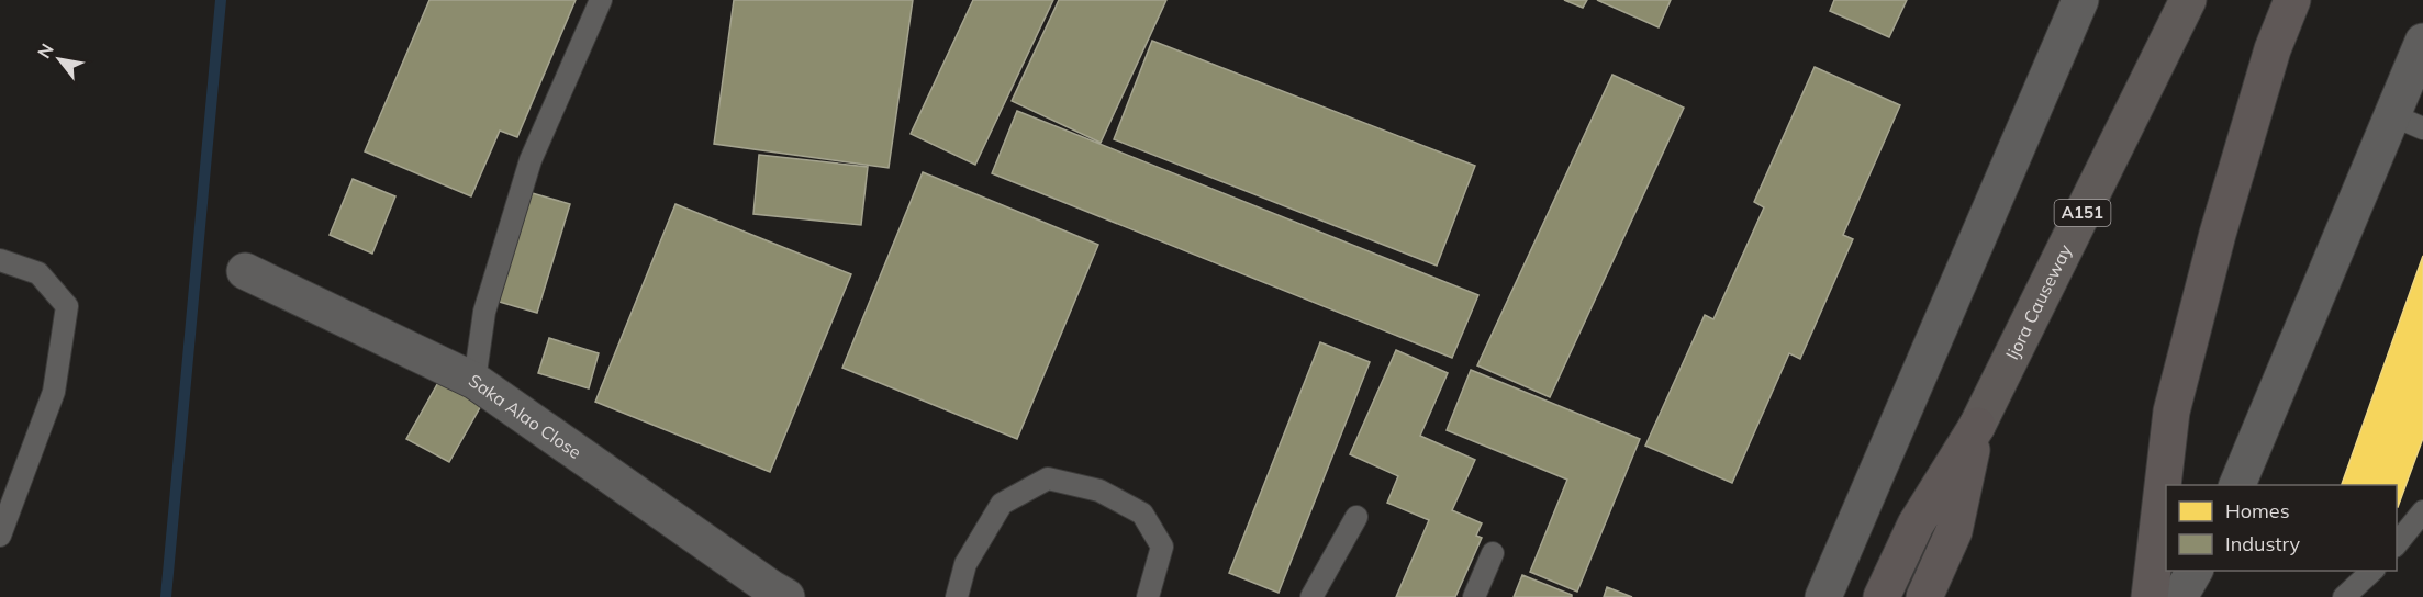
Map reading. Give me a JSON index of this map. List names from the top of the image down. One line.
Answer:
{"streets":{"main road":["A151","Ijora Causeway"],"street":["Saka Alao Close"]},"legend":["Homes","Industry"],"north":"top left"}
